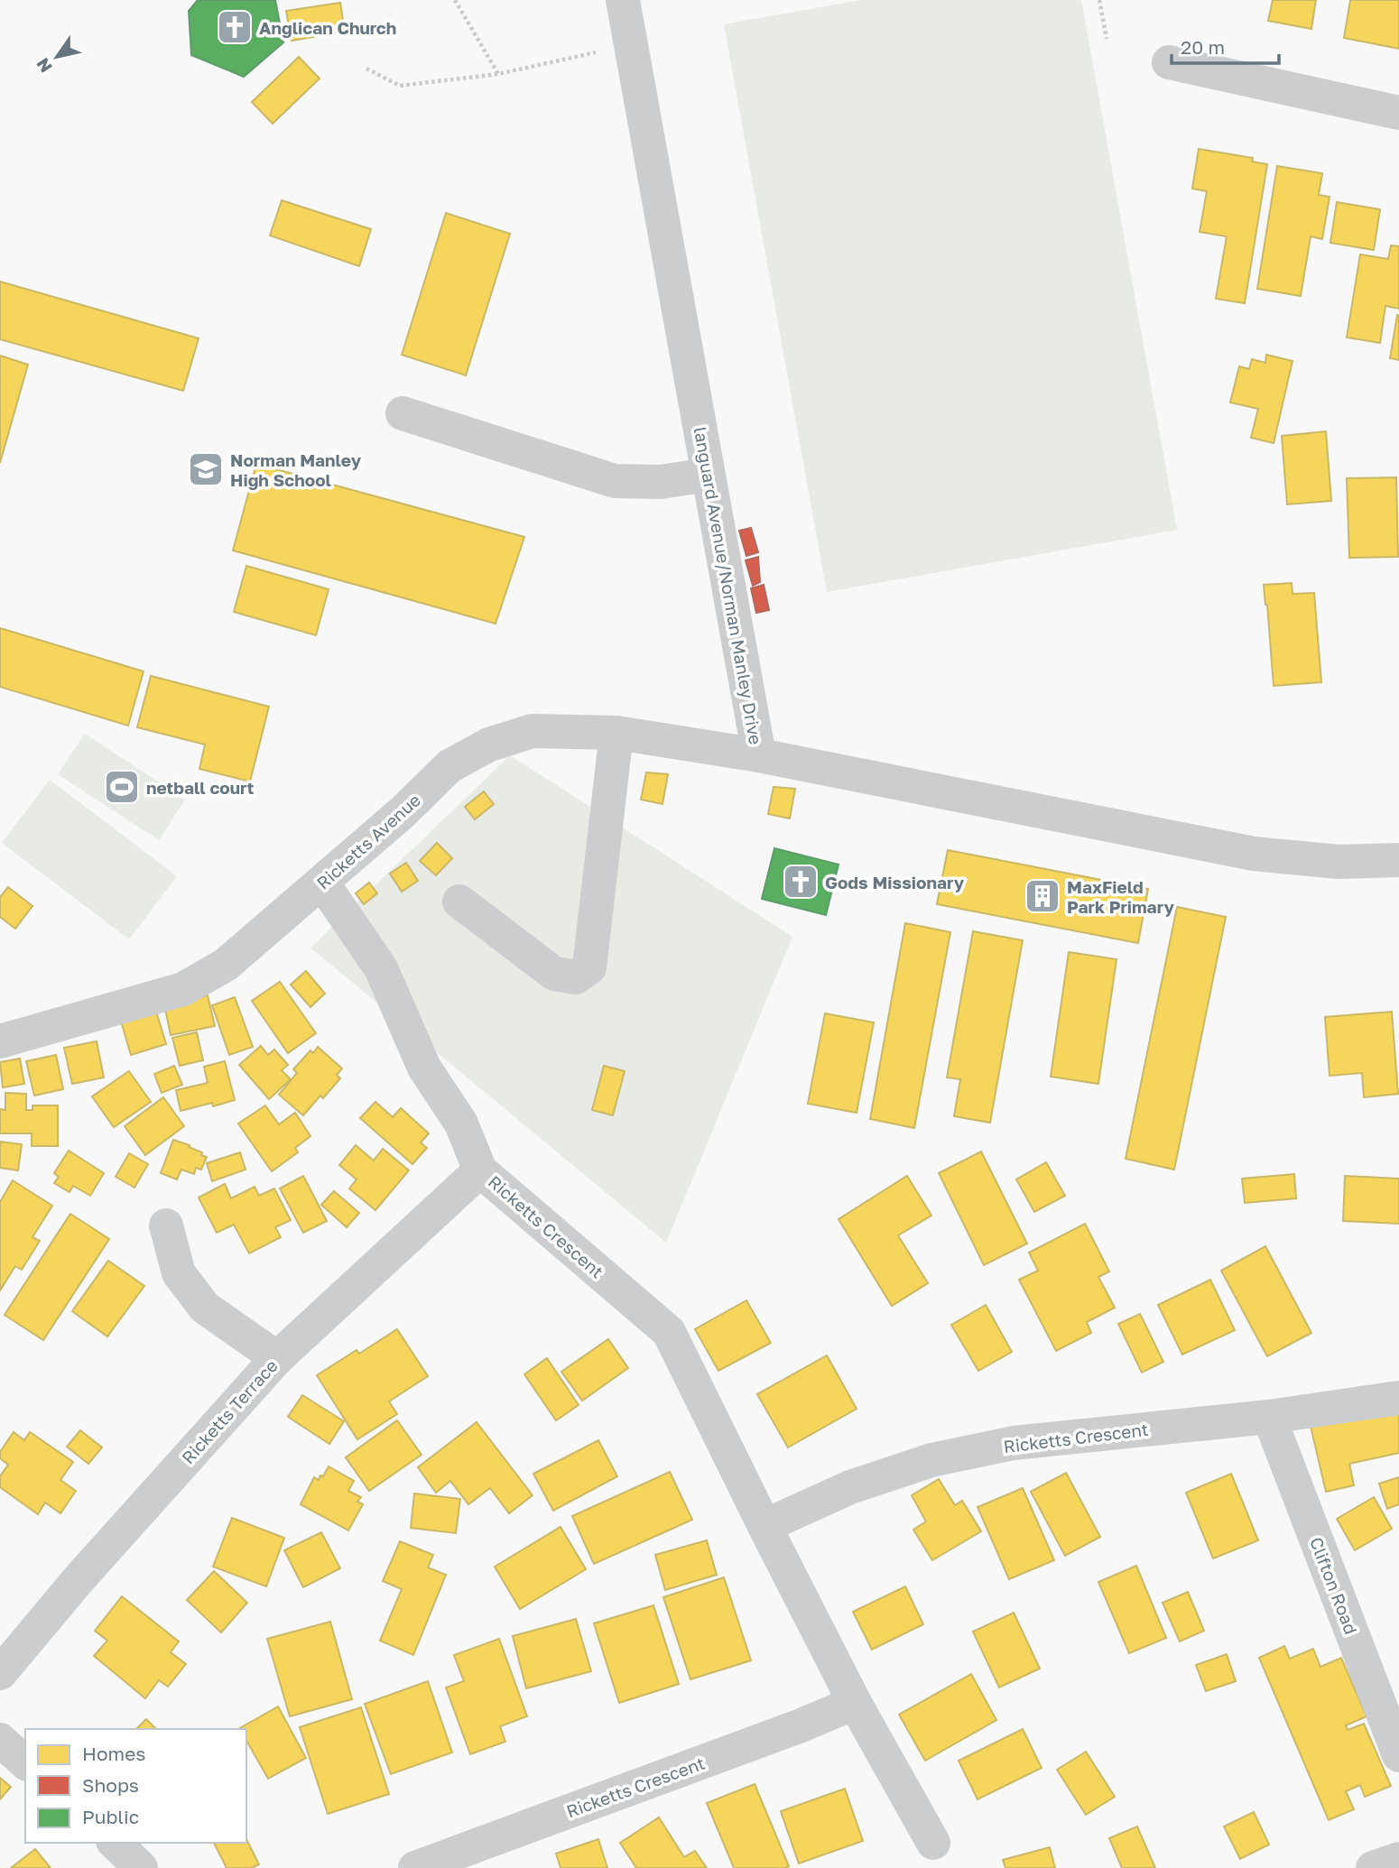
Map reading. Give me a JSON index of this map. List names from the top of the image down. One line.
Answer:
{"streets":{"street":["languard Avenue/Norman Manley Drive","Ricketts Avenue","Ricketts Crescent","Ricketts Terrace","Clifton Road"]},"crossings":[["languard Avenue/Norman Manley Drive","Ricketts Avenue"],["Ricketts Avenue","Ricketts Crescent"],["Ricketts Crescent","Ricketts Terrace"],["Ricketts Crescent","Clifton Road"]],"places":{"church":["Anglican Church","Gods Missionary"],"school or university":["Norman Manley High School"],"sports":["netball court"],"building":["MaxField Park Primary"]},"legend":["Homes","Shops","Public"],"scale_bar":"20 m","north":"bottom left"}
